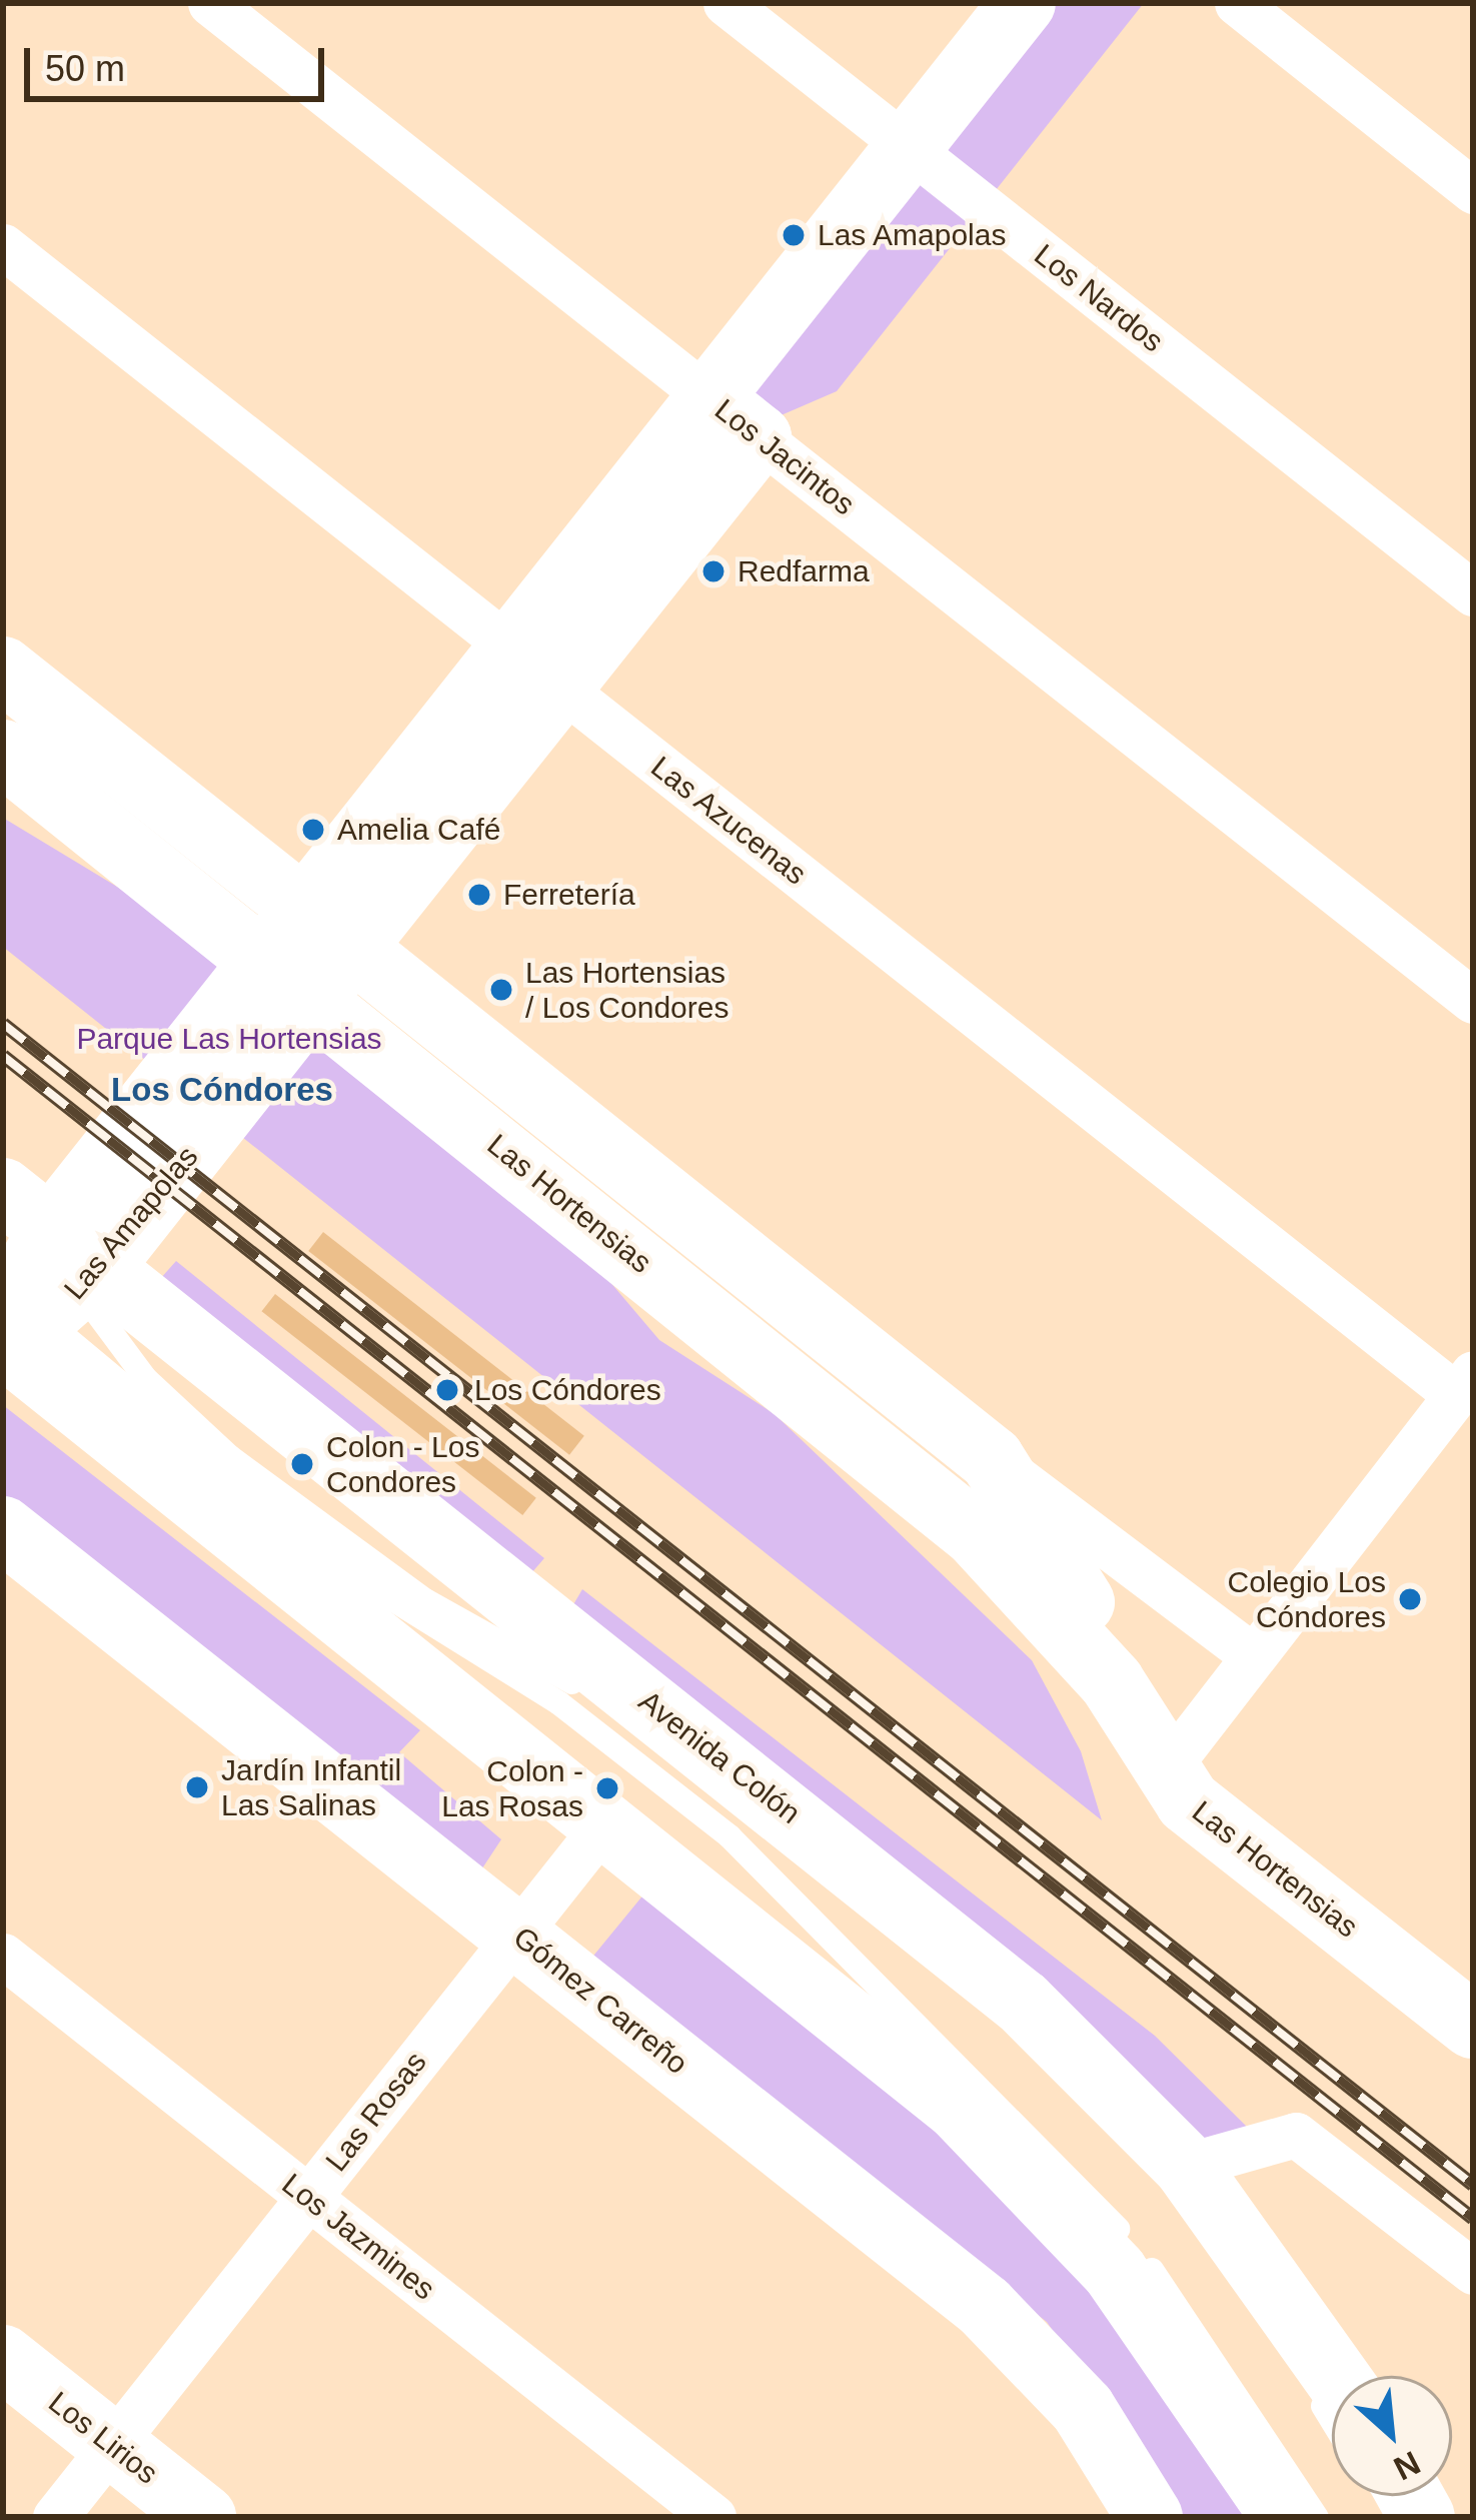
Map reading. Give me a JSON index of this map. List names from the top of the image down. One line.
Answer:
{"streets":{"street":["Los Nardos","Los Jacintos","Las Azucenas","Las Hortensias","Las Amapolas","Avenida Colón","Gómez Carreño","Las Rosas","Los Jazmines","Los Lirios"]},"crossings":[["Los Nardos","Las Amapolas"],["Los Jacintos","Las Amapolas"],["Las Azucenas","Las Amapolas"],["Las Hortensias","Las Amapolas"],["Las Amapolas","Avenida Colón"],["Gómez Carreño","Las Rosas"],["Las Rosas","Los Jazmines"],["Las Rosas","Los Lirios"]],"districts":["Los Cóndores"],"parks":["Parque Las Hortensias"],"places":["Las Amapolas","Redfarma","Amelia Café","Ferretería","Las Hortensias / Los Condores","Los Cóndores","Colon - Los Condores","Colegio Los Cóndores","Jardín Infantil Las Salinas","Colon - Las Rosas"],"scale_bar":"50 m","north":"bottom right"}
